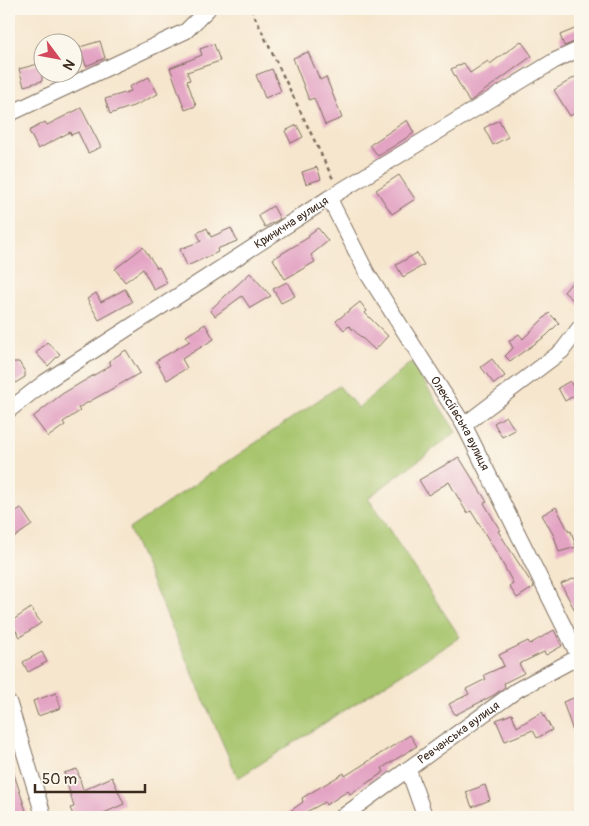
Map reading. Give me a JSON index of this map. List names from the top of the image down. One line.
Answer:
{"streets":{"street":["Кринична вулиця","Олексіївська вулиця","Ревчанська вулиця"]},"crossings":[["Кринична вулиця","Олексіївська вулиця"],["Олексіївська вулиця","Ревчанська вулиця"]],"scale_bar":"50 m","north":"bottom right"}
